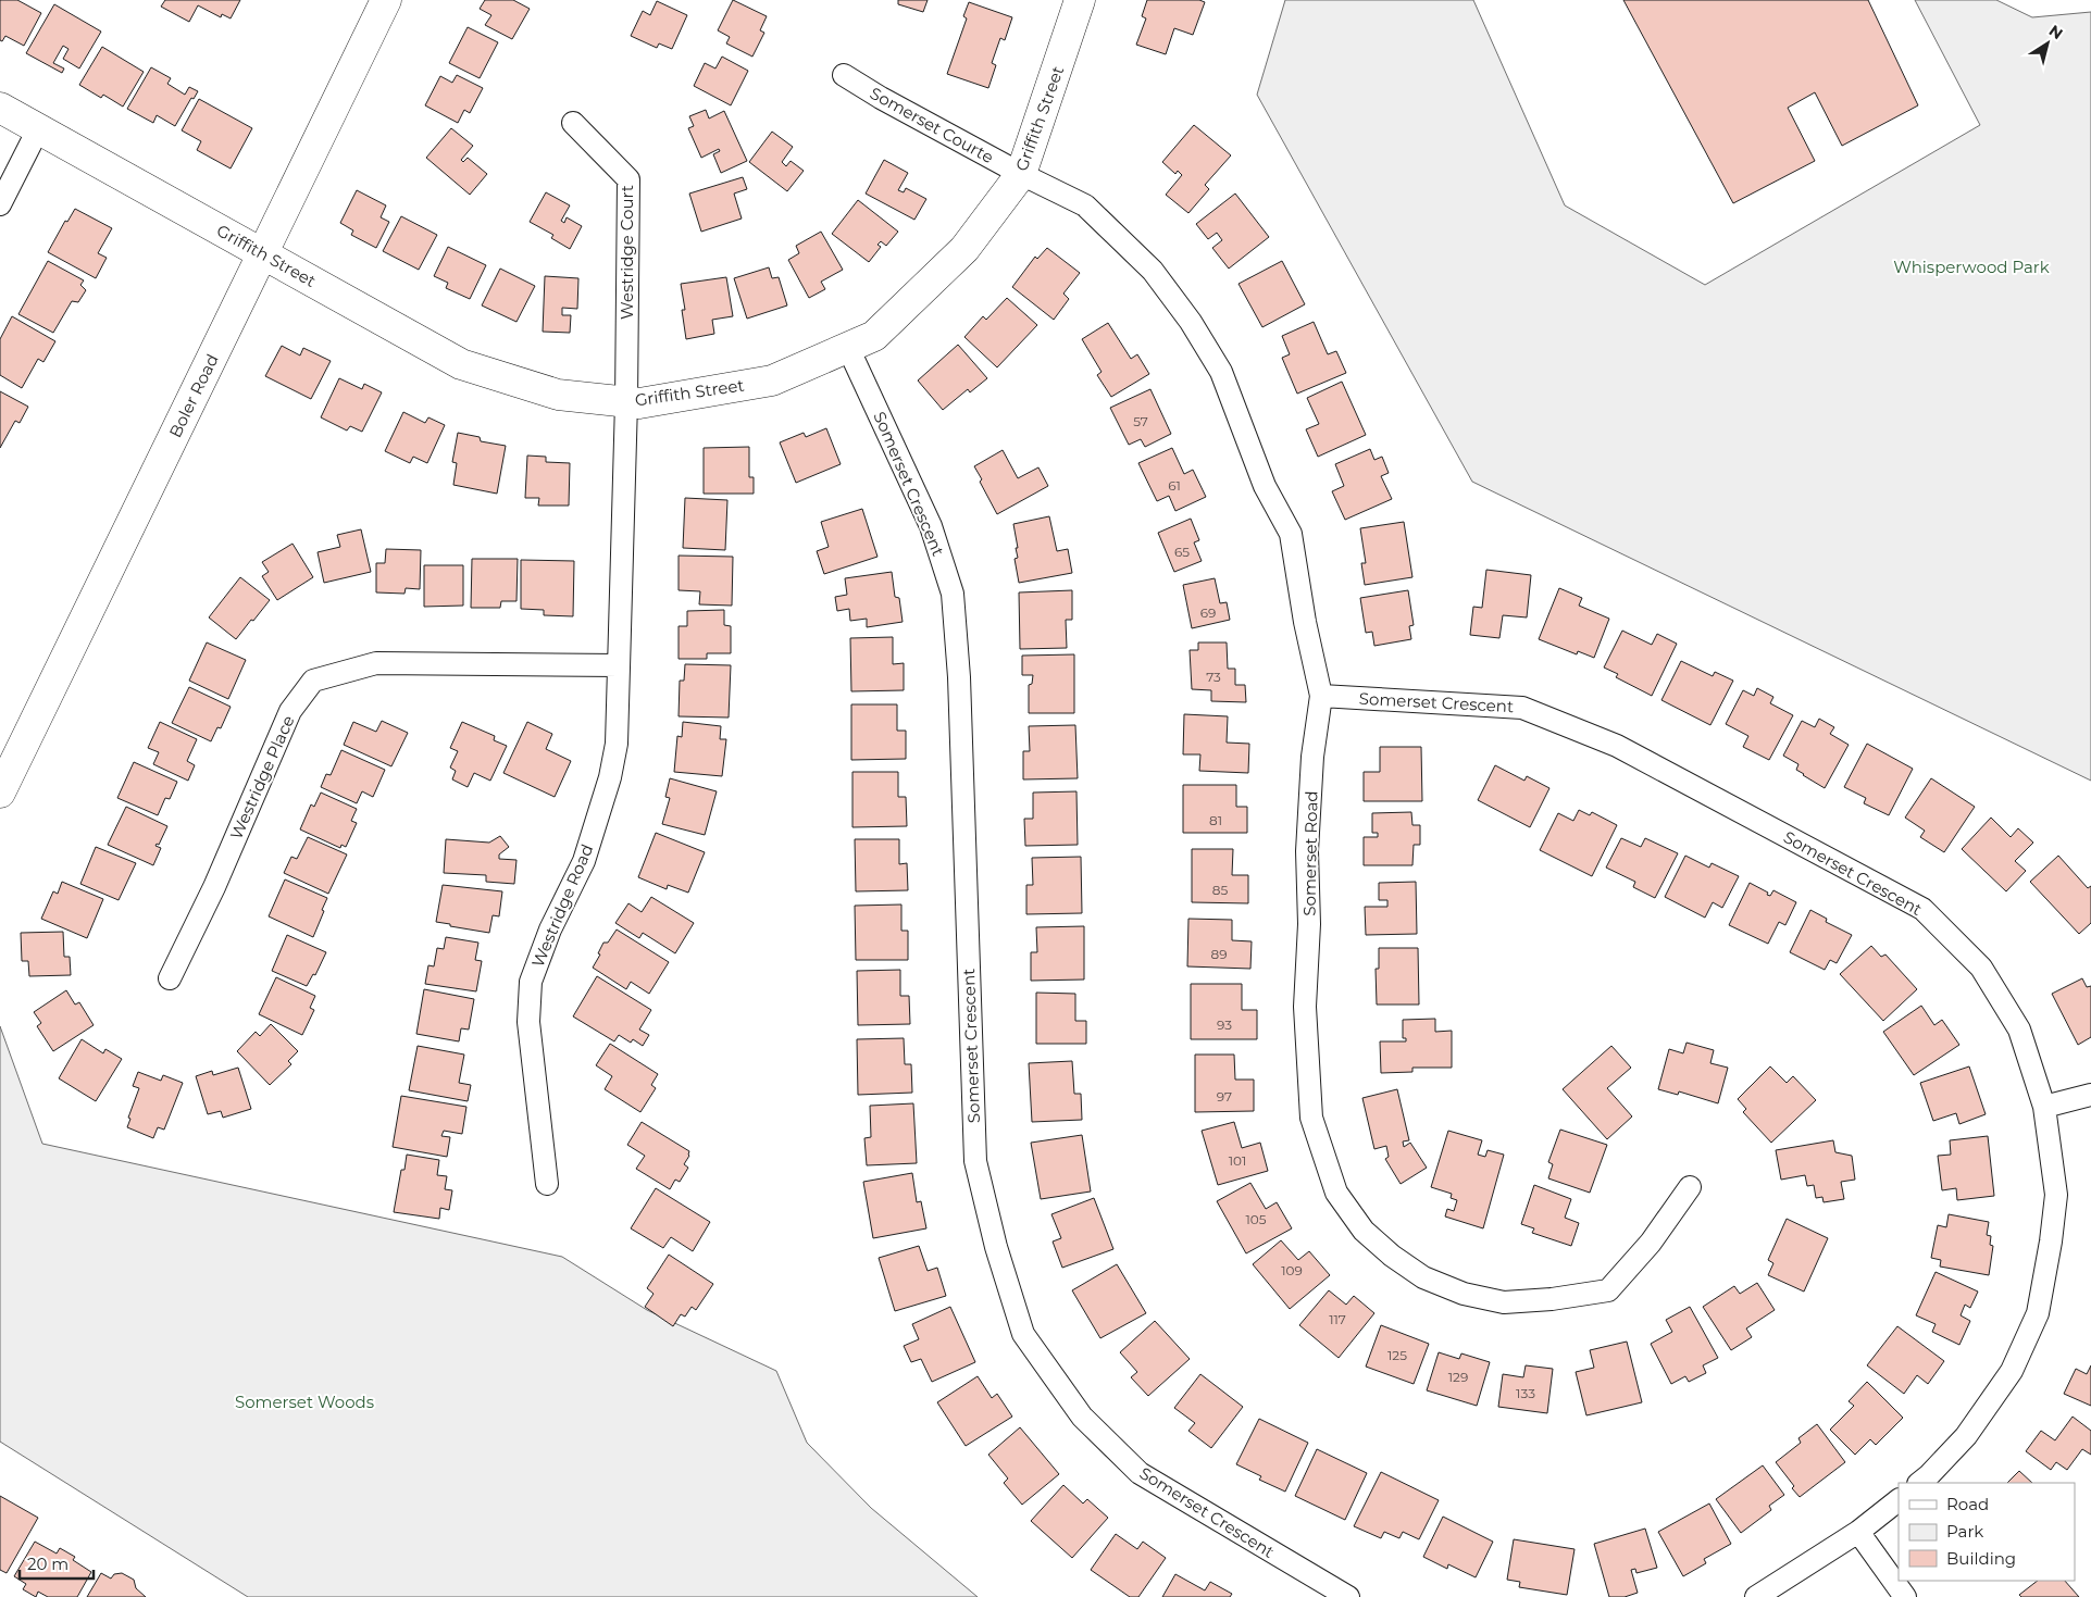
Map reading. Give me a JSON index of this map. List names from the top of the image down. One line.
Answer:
{"streets":{"street":["Griffith Street","Somerset Courte","Westridge Court","Boler Road","Somerset Crescent","Westridge Place","Somerset Road","Westridge Road"]},"crossings":[["Griffith Street","Somerset Courte"],["Griffith Street","Westridge Court"],["Griffith Street","Boler Road"],["Griffith Street","Somerset Crescent"],["Griffith Street","Somerset Road"],["Griffith Street","Westridge Road"],["Somerset Courte","Somerset Road"],["Westridge Court","Westridge Road"],["Somerset Crescent","Somerset Road"],["Westridge Place","Westridge Road"]],"parks":["Whisperwood Park","Somerset Woods"],"house_numbers":["57","61","65","69","73","81","85","89","93","97","101","105","109","117","125","129","133"],"legend":["Road","Park","Building"],"scale_bar":"20 m","north":"top right"}
